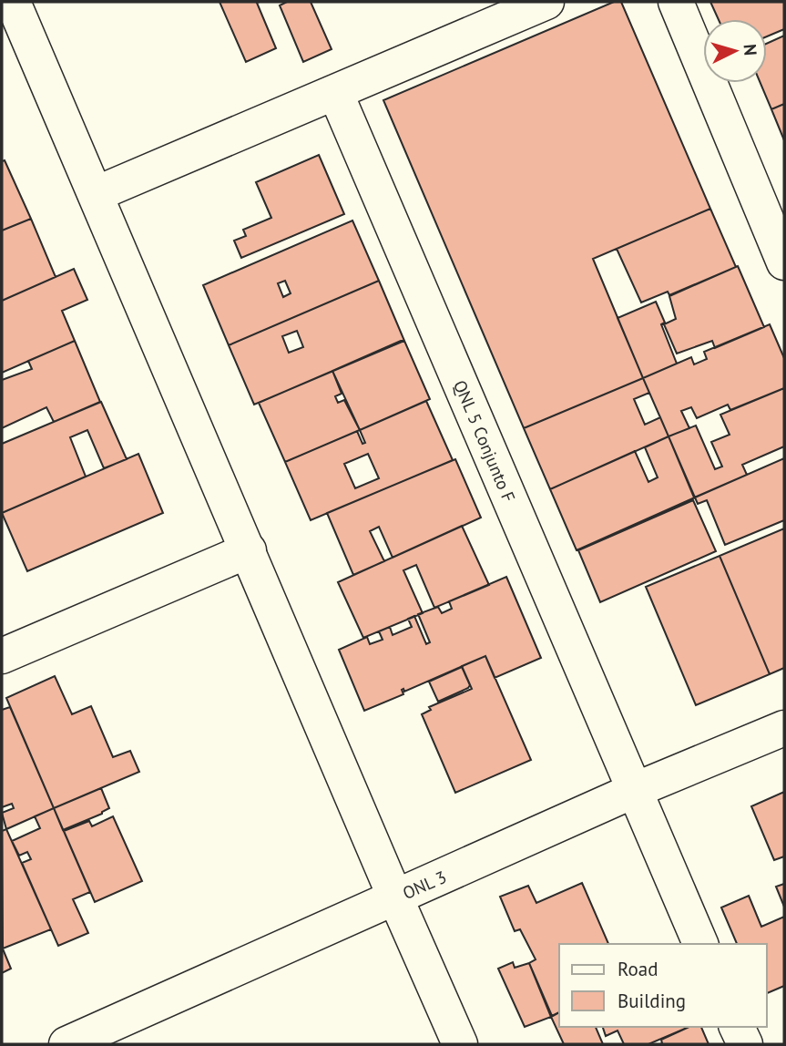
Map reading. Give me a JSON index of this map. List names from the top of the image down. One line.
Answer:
{"streets":{"street":["QNL 5 Conjunto F","ONL 3"]},"crossings":[["QNL 5 Conjunto F","ONL 3"]],"legend":["Road","Building"],"north":"right"}
